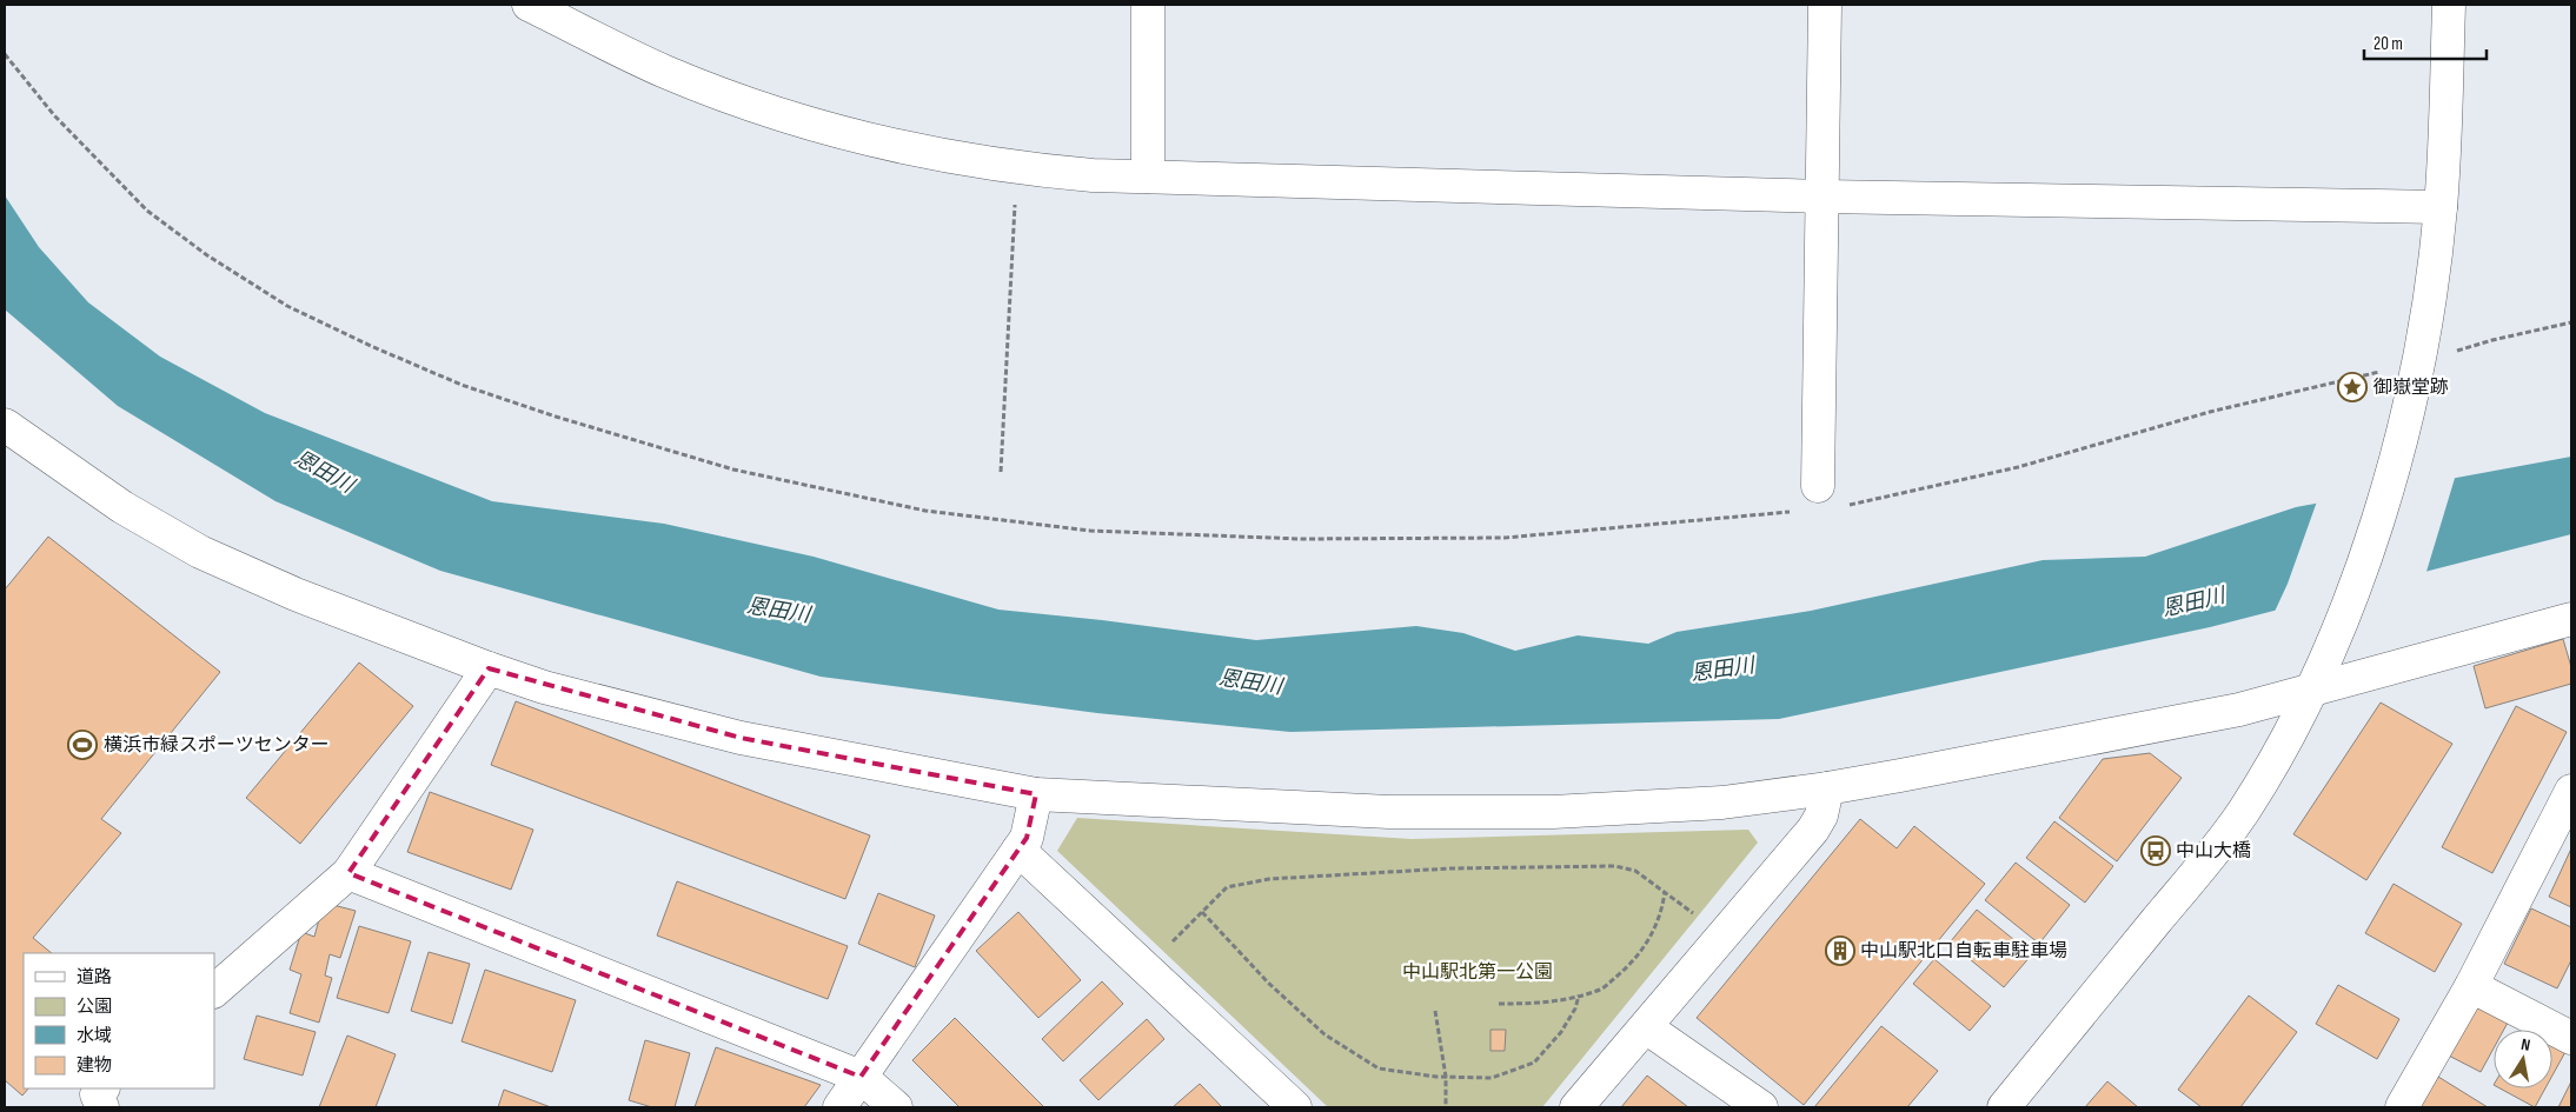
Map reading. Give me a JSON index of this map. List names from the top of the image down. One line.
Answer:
{"water":["恩田川"],"parks":["中山駅北第一公園"],"places":{"place":["御嶽堂跡"],"sports":["横浜市緑スポーツセンター"],"bus stop":["中山大橋"],"building":["中山駅北口自転車駐車場"]},"legend":["道路","公園","水域","建物"],"scale_bar":"20 m","north":"top"}
